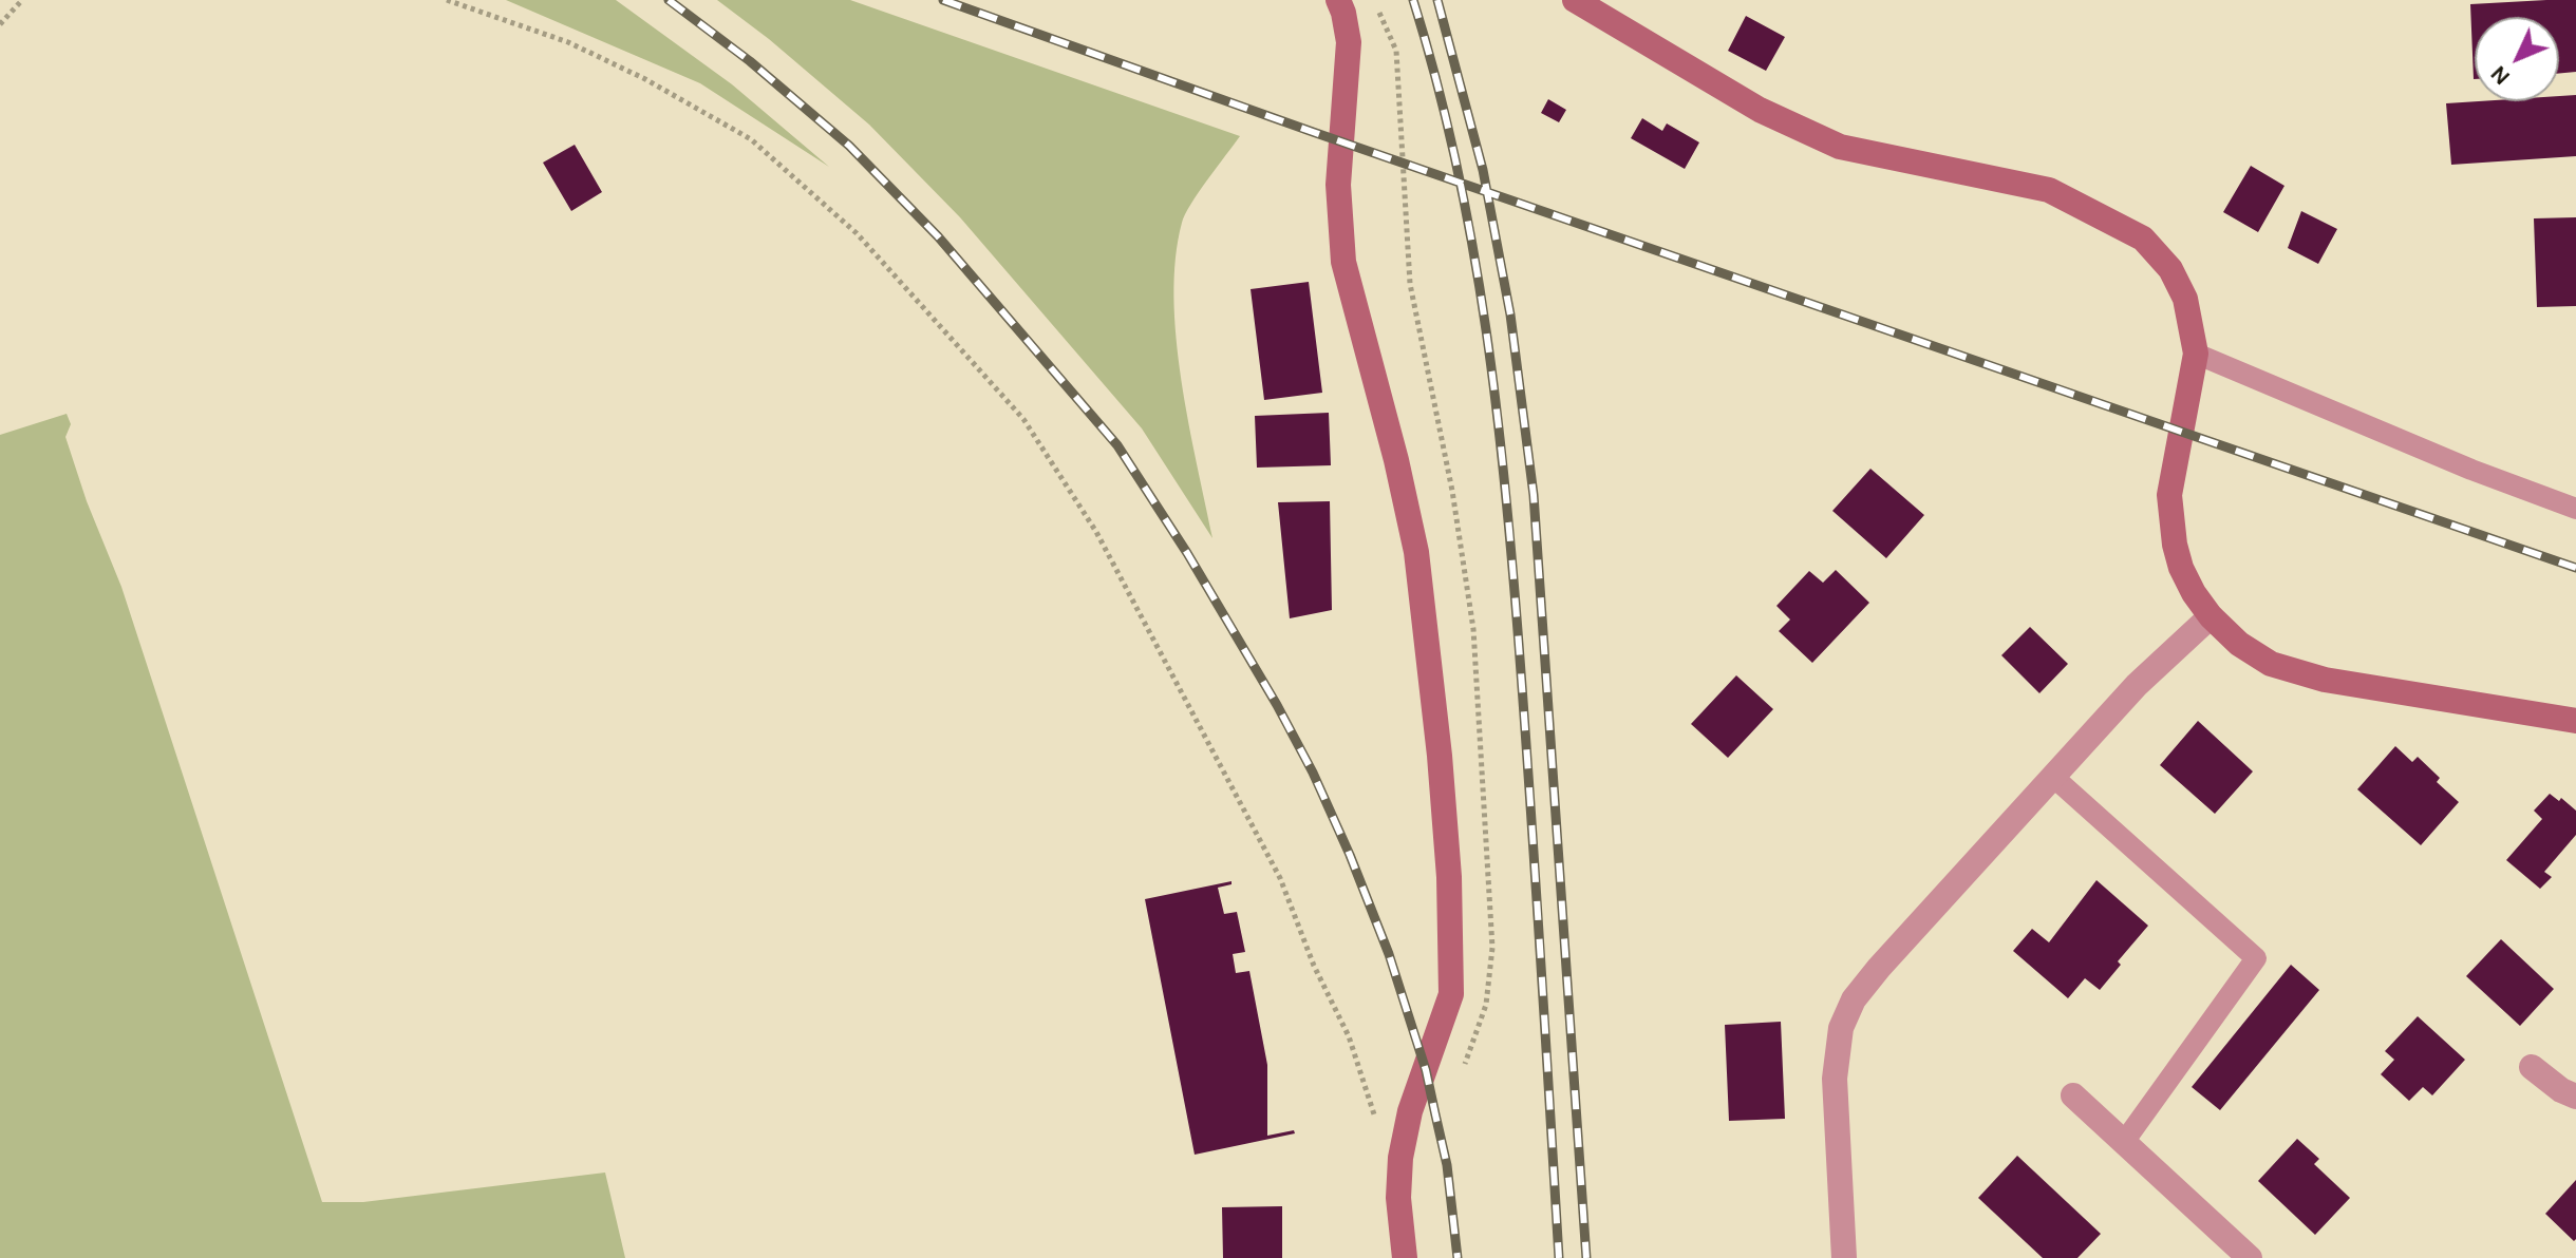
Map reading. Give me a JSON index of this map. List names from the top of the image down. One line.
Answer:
{"north":"bottom left"}
